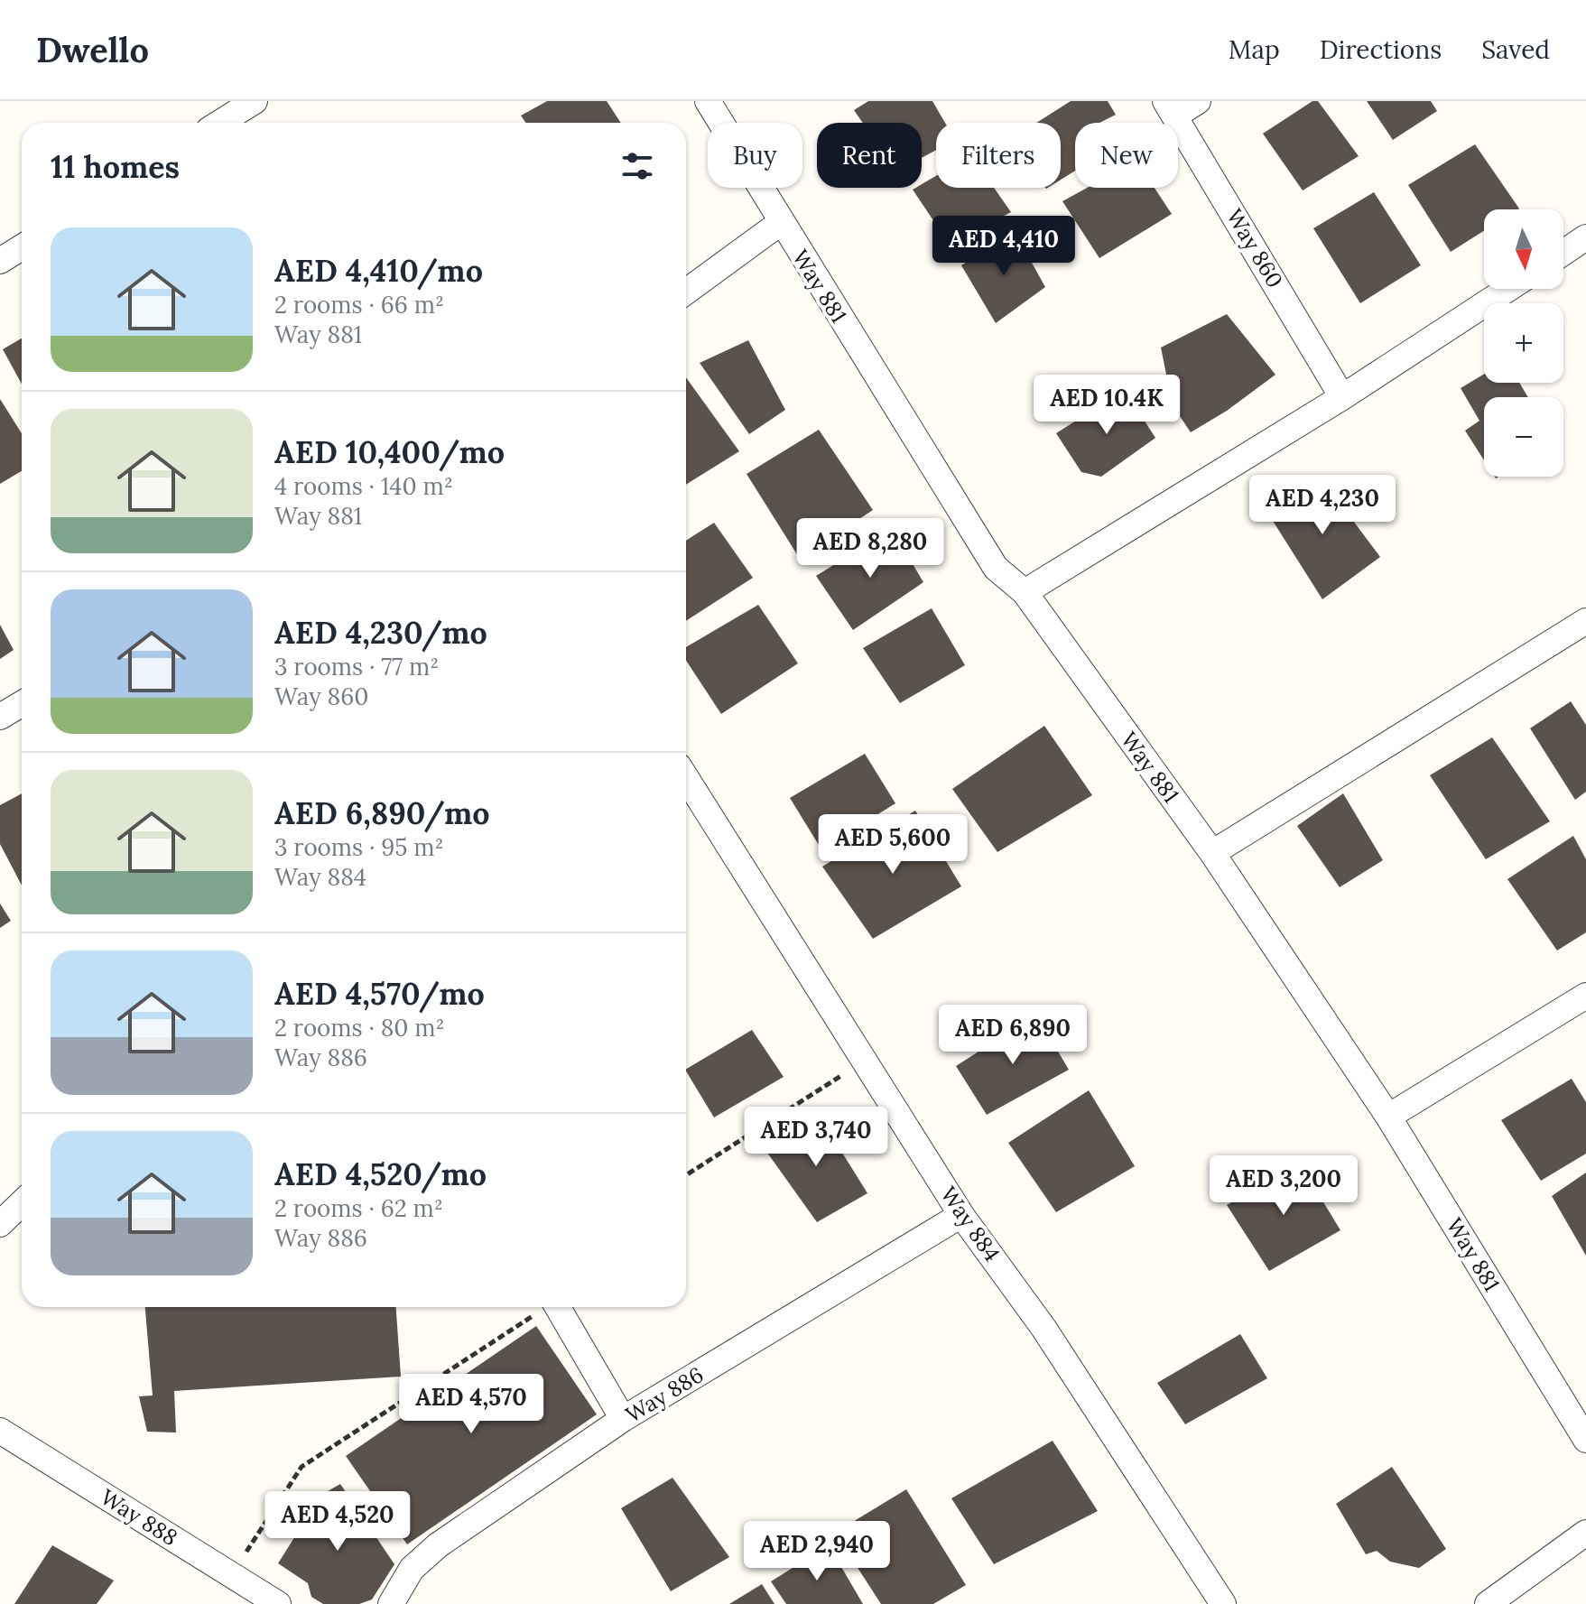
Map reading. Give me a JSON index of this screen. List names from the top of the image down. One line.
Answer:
{"streets":{"street":["Way 860","Way 881","Way 884","Way 886","Way 888"]},"crossings":[["Way 884","Way 886"]],"north":"bottom","page":{"header":"Dwello","nav":["Map","Directions","Saved"],"chip":["Buy","Rent","Filters","New"],"heading":"11 homes","map_buttons":["+","−"],"list":[{"name":"AED 4,410/mo","note":"2 rooms · 66 m² · Way 881"},{"name":"AED 10,400/mo","note":"4 rooms · 140 m² · Way 881"},{"name":"AED 4,230/mo","note":"3 rooms · 77 m² · Way 860"},{"name":"AED 6,890/mo","note":"3 rooms · 95 m² · Way 884"},{"name":"AED 4,570/mo","note":"2 rooms · 80 m² · Way 886"},{"name":"AED 4,520/mo","note":"2 rooms · 62 m² · Way 886"}],"price":["AED 4,410","AED 10.4K","AED 4,230","AED 8,280","AED 5,600","AED 6,890","AED 3,740","AED 3,200","AED 4,570","AED 4,520","AED 2,940"]}}
